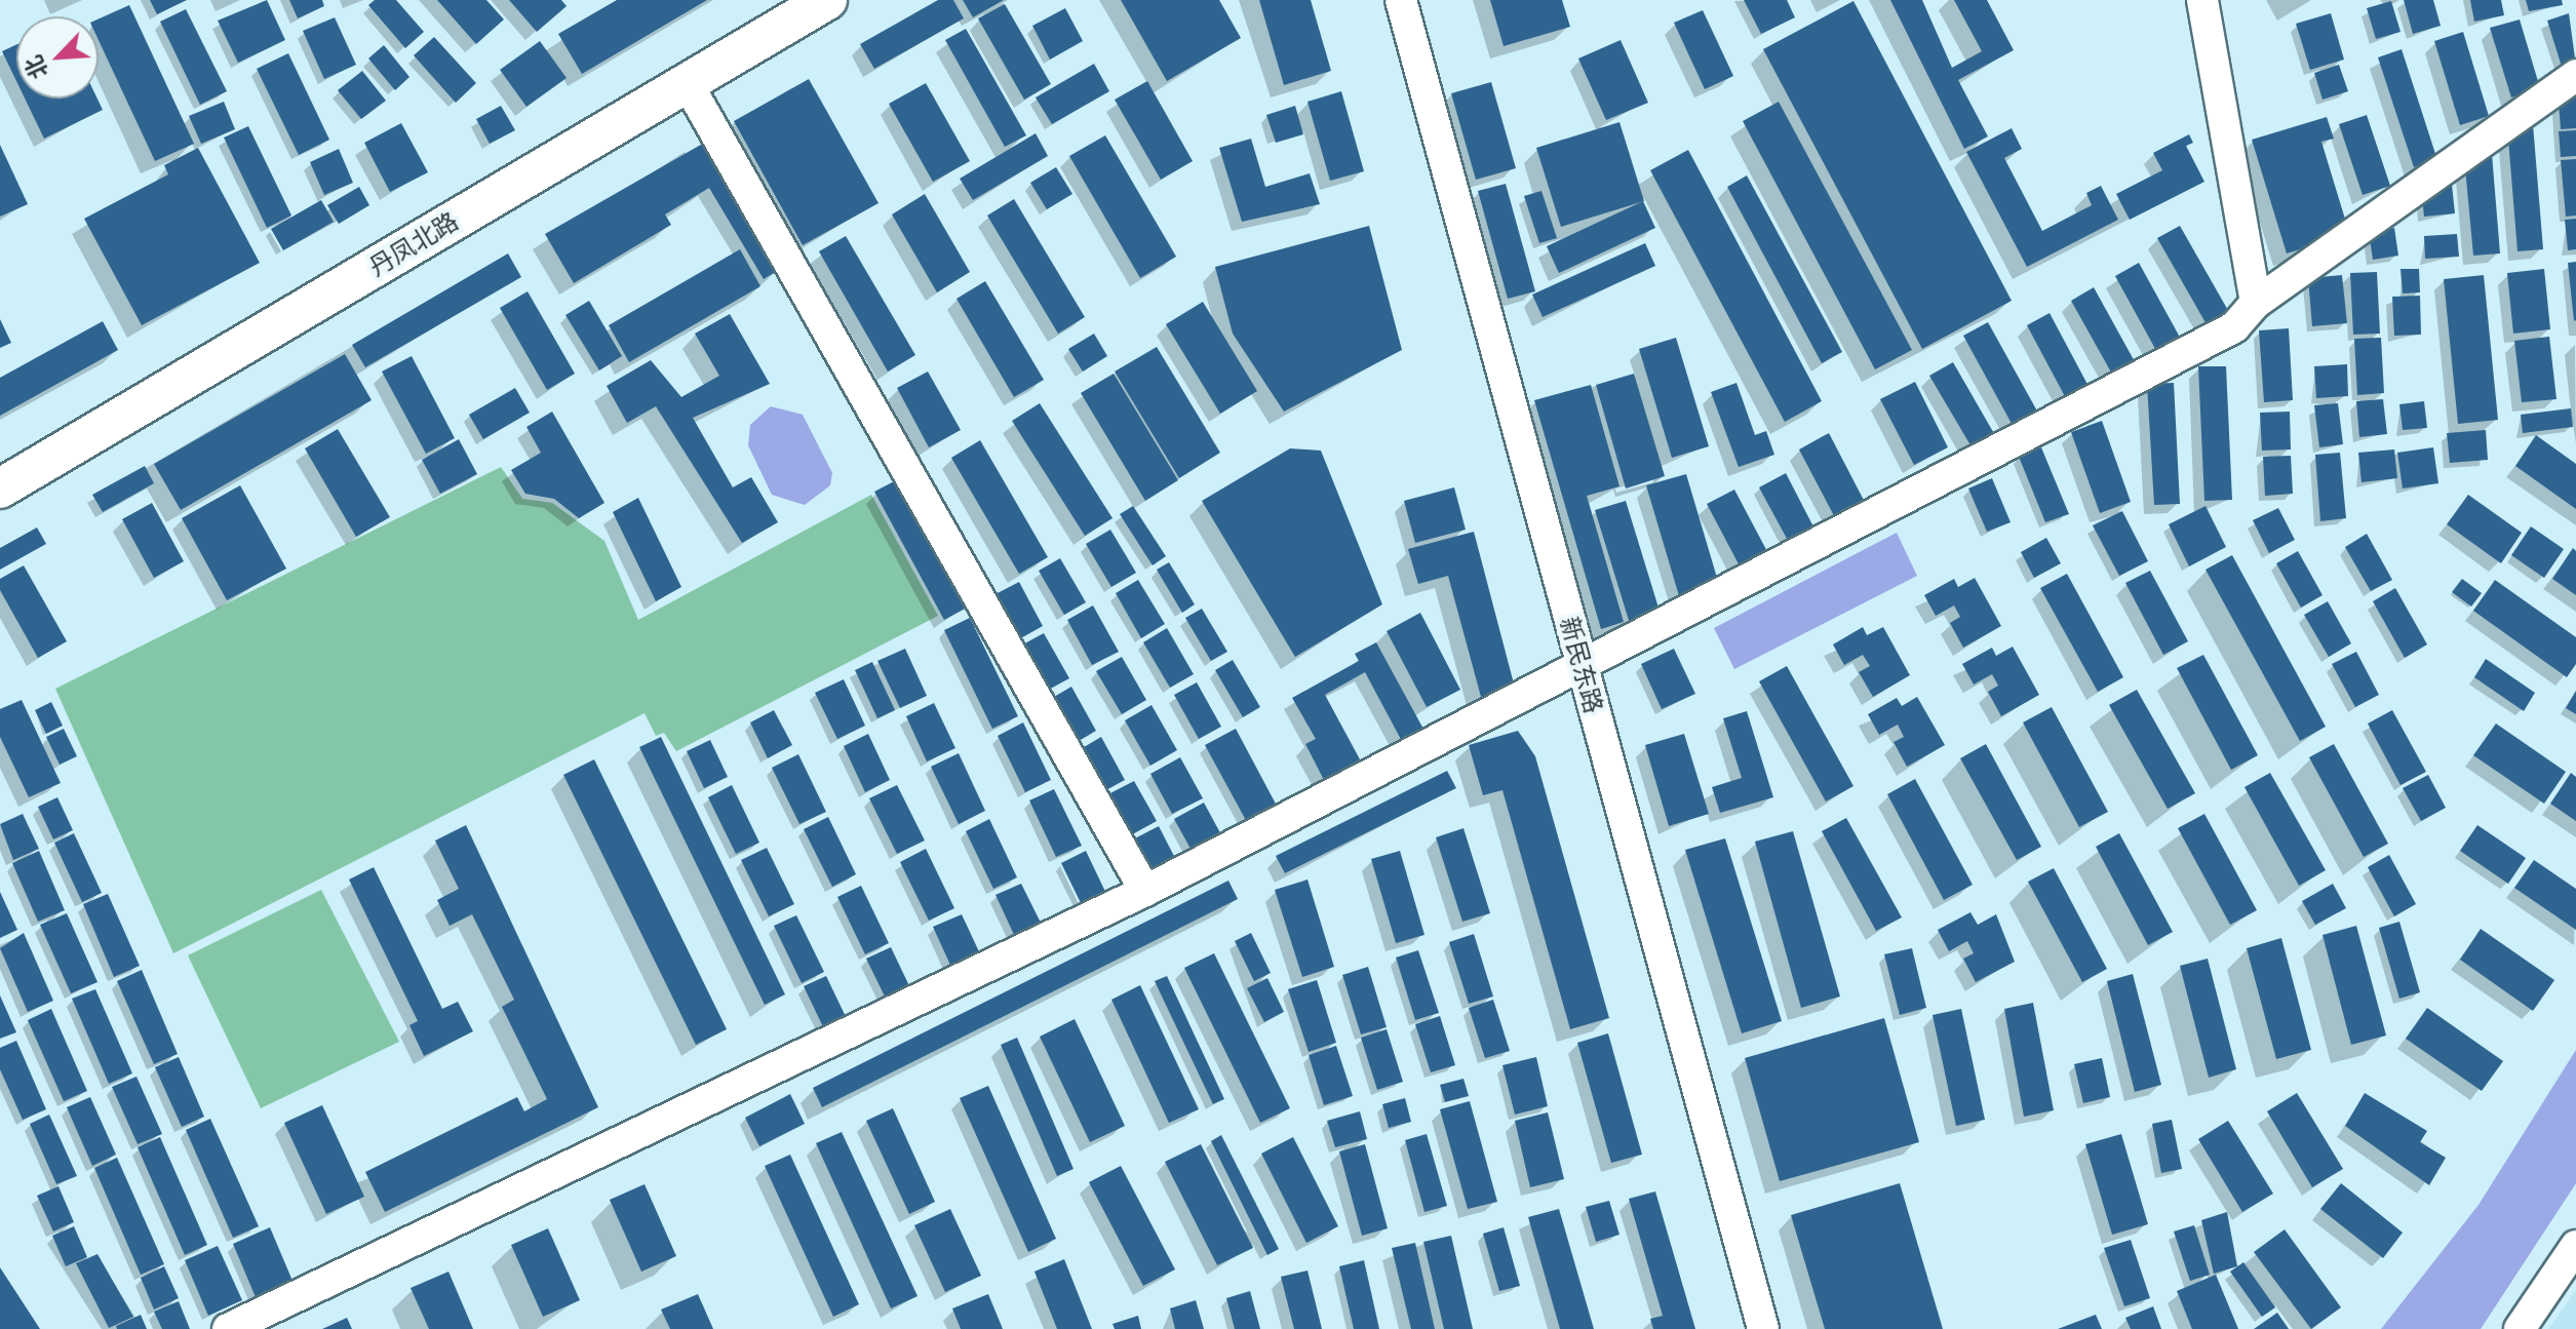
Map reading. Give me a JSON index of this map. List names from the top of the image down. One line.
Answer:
{"streets":{"main road":["丹凤北路"],"street":["新民东路"]},"north":"bottom left"}
